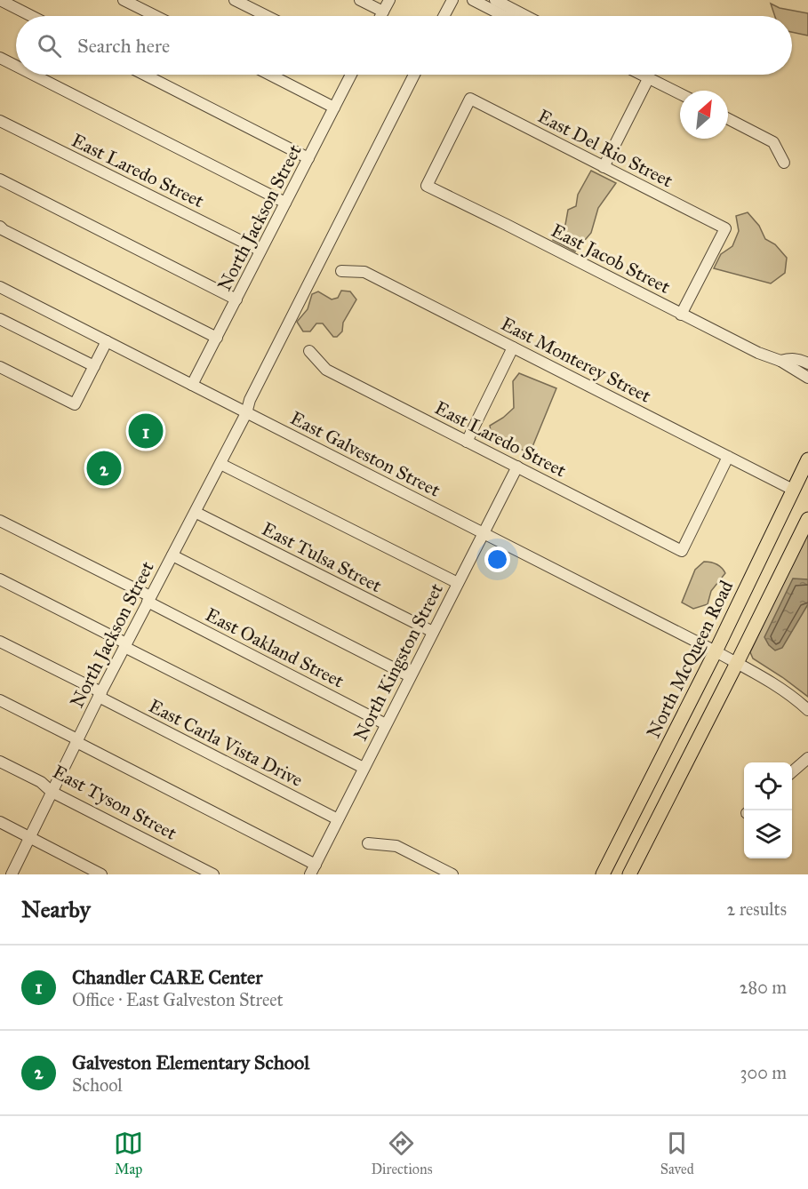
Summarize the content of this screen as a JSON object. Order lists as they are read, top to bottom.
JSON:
{
  "streets": {
    "main road": ["North McQueen Road"],
    "street": [
      "East Del Rio Street",
      "East Laredo Street",
      "North Jackson Street",
      "East Jacob Street",
      "East Monterey Street",
      "East Galveston Street",
      "East Tulsa Street",
      "East Oakland Street",
      "North Kingston Street",
      "East Carla Vista Drive",
      "East Tyson Street"
    ]
  },
  "crossings": [
    ["East Del Rio Street", "East Jacob Street"],
    ["East Laredo Street", "North Jackson Street"],
    ["East Laredo Street", "East Monterey Street"],
    ["East Laredo Street", "North Kingston Street"],
    ["North Jackson Street", "East Galveston Street"],
    ["North Jackson Street", "East Tulsa Street"],
    ["North Jackson Street", "East Oakland Street"],
    ["North Jackson Street", "East Carla Vista Drive"],
    ["North Jackson Street", "East Tyson Street"],
    ["East Monterey Street", "North McQueen Road"],
    ["East Galveston Street", "North McQueen Road"],
    ["East Galveston Street", "North Kingston Street"],
    ["East Tulsa Street", "North Kingston Street"],
    ["East Oakland Street", "North Kingston Street"],
    ["North Kingston Street", "East Carla Vista Drive"]
  ],
  "north": "top right",
  "page": {
    "search": "Search here",
    "pins": ["1", "2"],
    "heading": ["Nearby", "2 results"],
    "list": [
      {
        "mark": "1",
        "name": "Chandler CARE Center",
        "note": "Office · East Galveston Street",
        "value": "280 m"
      },
      {
        "mark": "2",
        "name": "Galveston Elementary School",
        "note": "School",
        "value": "300 m"
      }
    ],
    "nav": ["Map", "Directions", "Saved"]
  }
}
